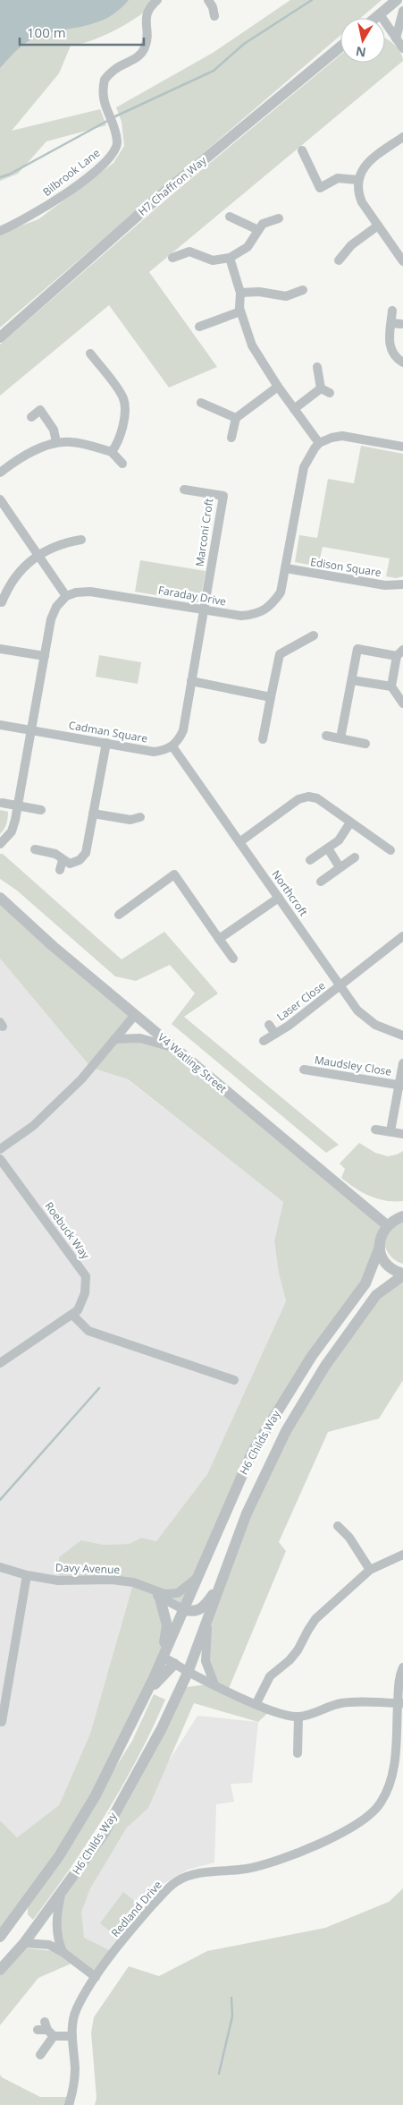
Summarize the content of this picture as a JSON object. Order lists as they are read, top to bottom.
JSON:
{
  "streets": {
    "street": [
      "Bilbrook Lane",
      "H7 Chaffron Way",
      "Marconi Croft",
      "Edison Square",
      "Faraday Drive",
      "Cadman Square",
      "Northcroft",
      "Laser Close",
      "V4 Watling Street",
      "Maudsley Close",
      "Roebuck Way",
      "H6 Childs Way",
      "Davy Avenue",
      "Redland Drive"
    ]
  },
  "crossings": [
    ["Marconi Croft", "Faraday Drive"],
    ["Edison Square", "Faraday Drive"],
    ["Cadman Square", "Northcroft"],
    ["Northcroft", "Laser Close"],
    ["V4 Watling Street", "H6 Childs Way"],
    ["H6 Childs Way", "Davy Avenue"]
  ],
  "scale_bar": "100 m",
  "north": "bottom"
}
